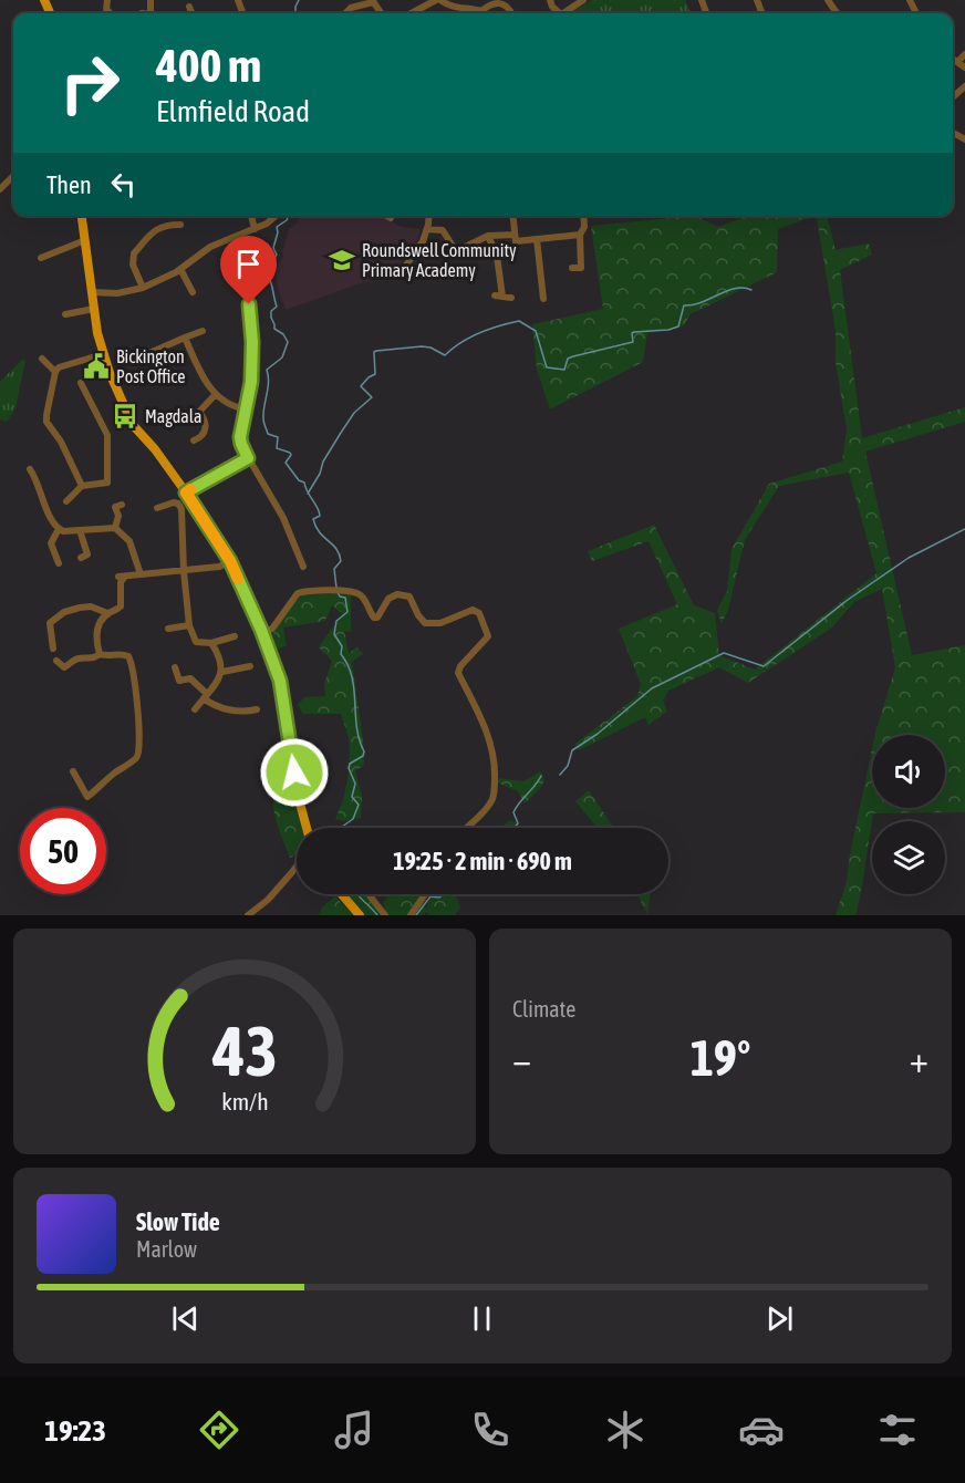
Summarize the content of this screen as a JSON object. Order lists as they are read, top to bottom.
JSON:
{
  "places": {
    "school or university": ["Roundswell Community Primary Academy"],
    "public building": ["Bickington Post Office"],
    "bus stop": ["Magdala"]
  },
  "page": {
    "turn": ["400 m", "Elmfield Road"],
    "then": "Then",
    "limit": "50",
    "trip": "19:25 · 2 min · 690 m",
    "tile": "Climate",
    "heat": ["−", "19°", "+"],
    "song": ["Slow Tide", "Marlow"],
    "tabs": "19:23",
    "gauge": ["43", "km/h"]
  }
}
